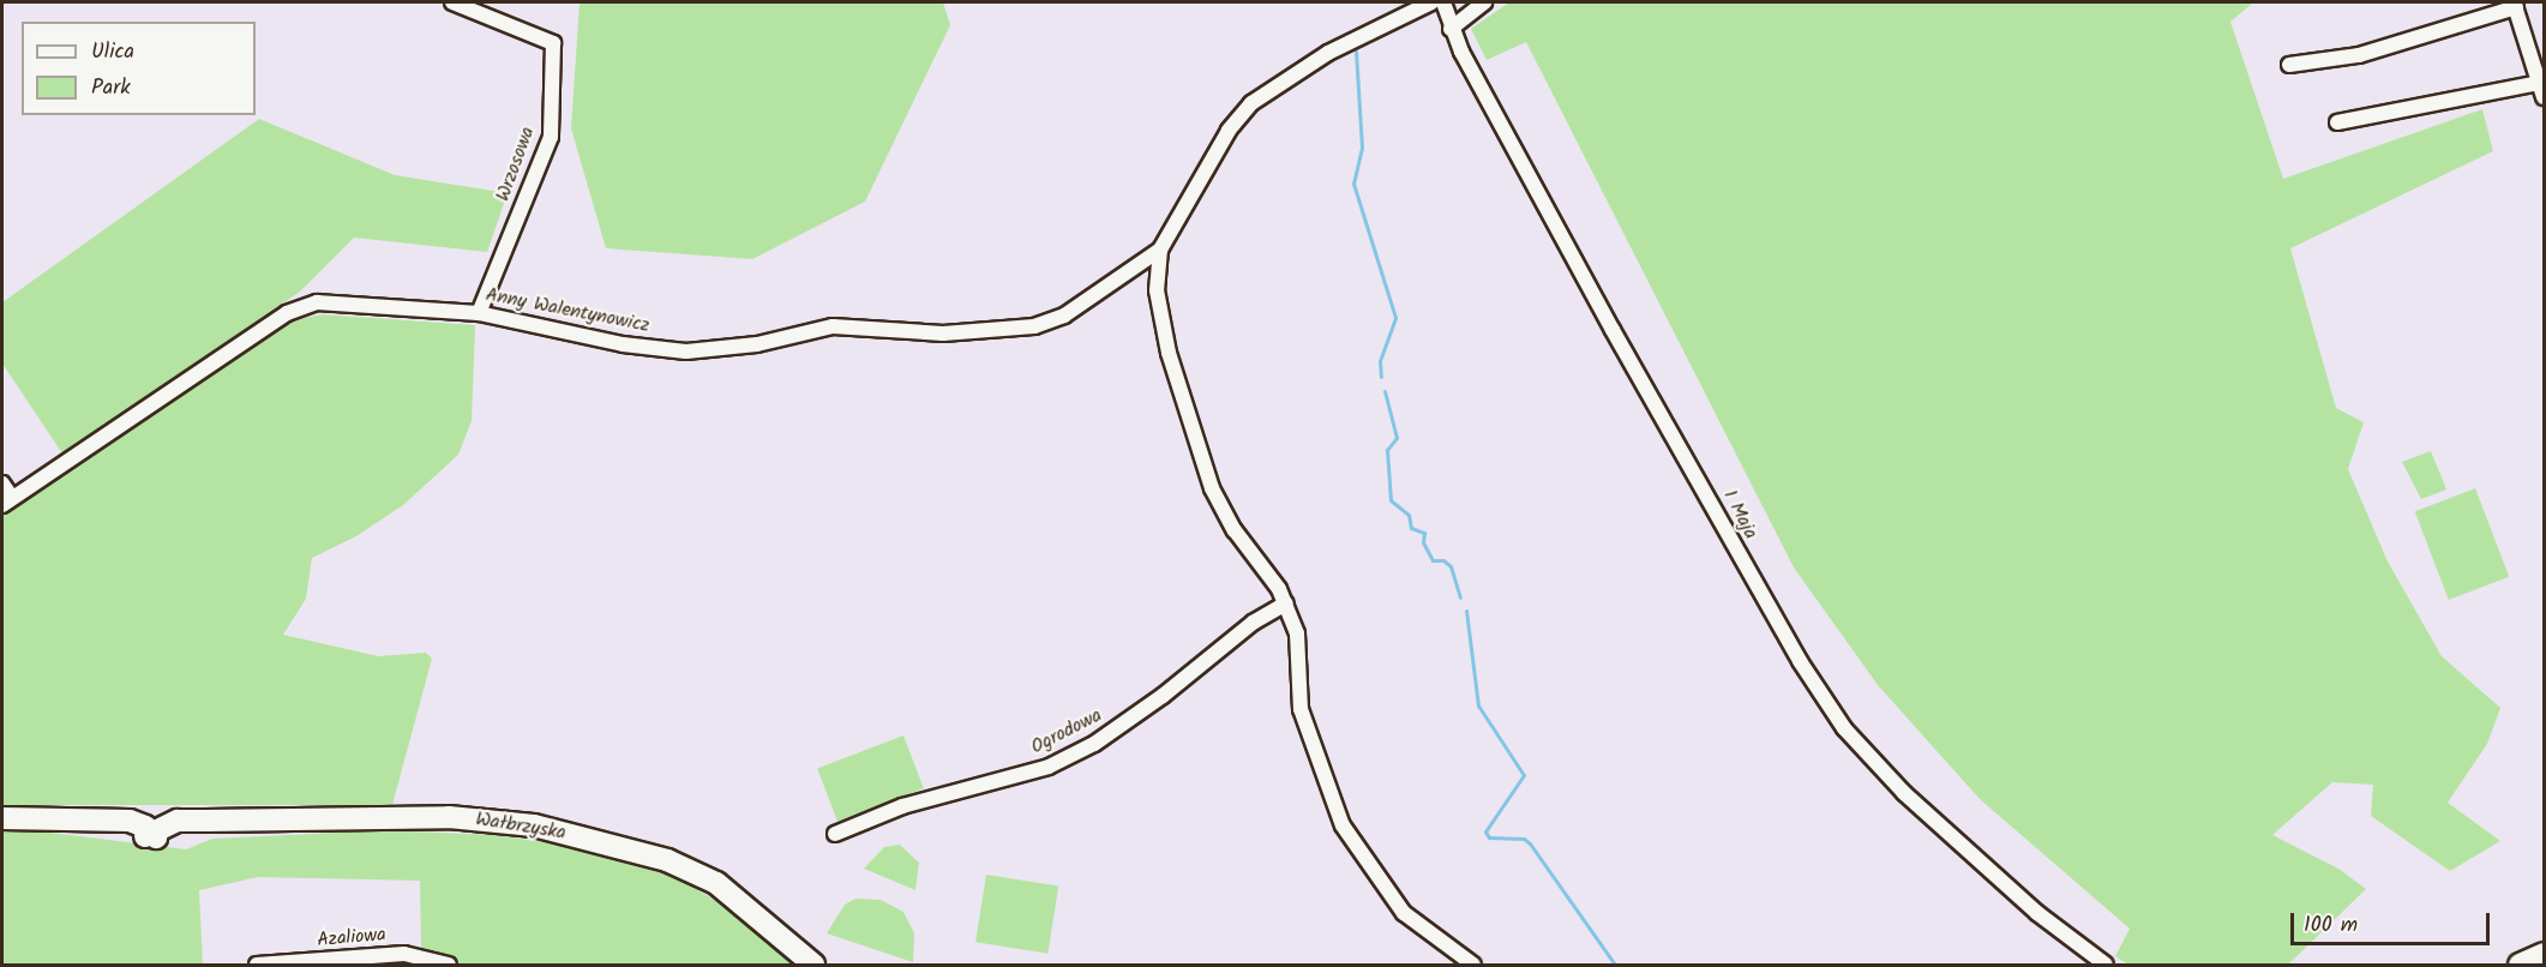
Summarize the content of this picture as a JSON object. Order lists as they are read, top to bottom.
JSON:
{
  "streets": {
    "main road": ["Wałbrzyska"],
    "street": [
      "Wrzosowa",
      "Anny Walentynowicz",
      "1 Maja",
      "Ogrodowa",
      "Azaliowa"
    ]
  },
  "crossings": [
    ["Wrzosowa", "Anny Walentynowicz"]
  ],
  "legend": ["Ulica", "Park"],
  "scale_bar": "100 m"
}
